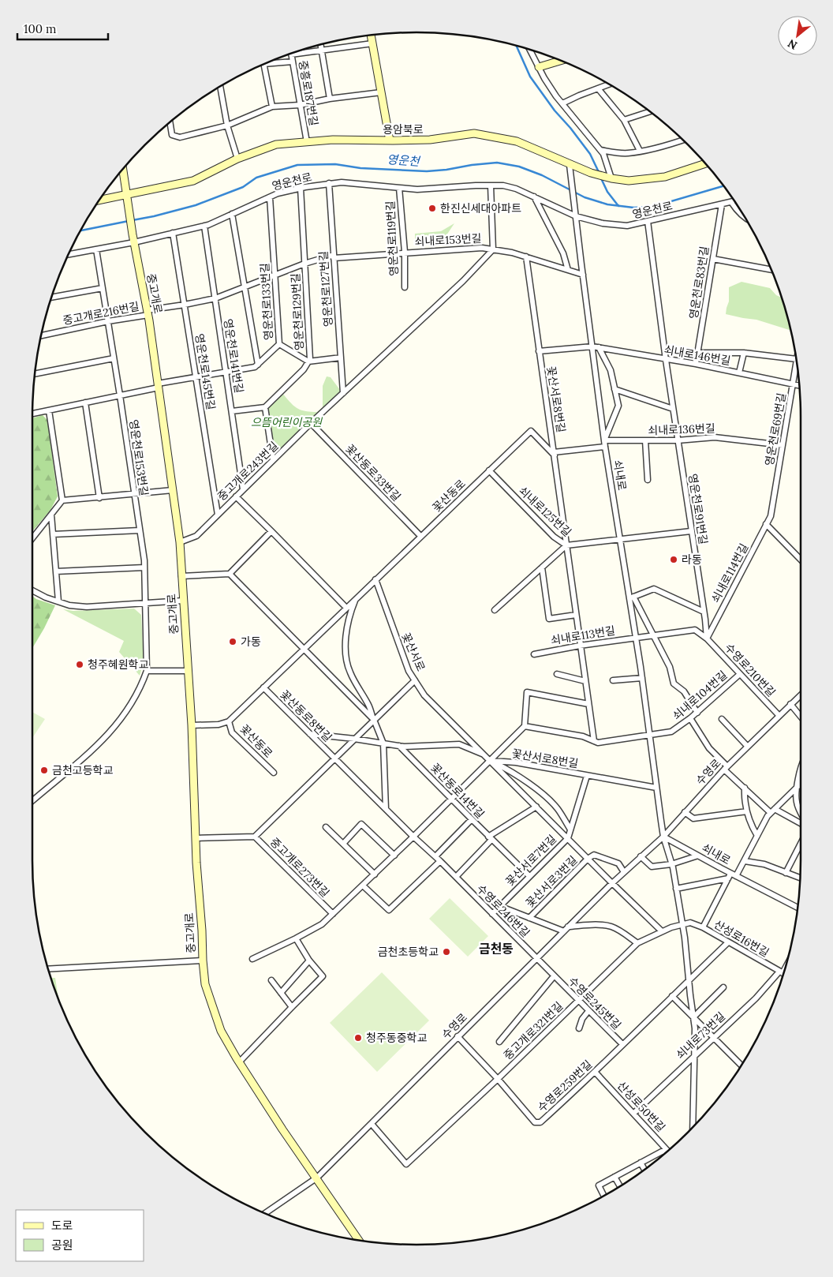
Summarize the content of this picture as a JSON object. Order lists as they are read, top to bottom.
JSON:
{
  "streets": {
    "street": [
      "중흥로187번길",
      "용암북로",
      "영운천로",
      "영운천로119번길",
      "쇠내로153번길",
      "영운천로83번길",
      "영운천로127번길",
      "중고개로",
      "영운천로133번길",
      "영운천로129번길",
      "중고개로216번길",
      "쇠내로146번길",
      "영운천로141번길",
      "영운천로145번길",
      "꽃산서로8번길",
      "쇠내로136번길",
      "영운천로69번길",
      "영운천로153번길",
      "중고개로243번길",
      "꽃산동로33번길",
      "쇠내로",
      "꽃산동로",
      "영운천로91번길",
      "쇠내로125번길",
      "쇠내로114번길",
      "쇠내로113번길",
      "꽃산서로",
      "수영로210번길",
      "쇠내로104번길",
      "꽃산동로8번길",
      "수영로",
      "꽃산동로14번길",
      "꽃산서로7번길",
      "중고개로273번길",
      "꽃산서로3번길",
      "수영로246번길",
      "산성로16번길",
      "수영로245번길",
      "중고개로321번길",
      "쇠내로73번길",
      "수영로259번길",
      "산성로50번길"
    ]
  },
  "crossings": [
    ["중흥로187번길", "용암북로"],
    ["용암북로", "중고개로"],
    ["용암북로", "쇠내로"],
    ["영운천로", "영운천로119번길"],
    ["영운천로", "영운천로83번길"],
    ["영운천로", "영운천로127번길"],
    ["영운천로", "중고개로"],
    ["영운천로", "영운천로133번길"],
    ["영운천로", "영운천로129번길"],
    ["영운천로", "영운천로141번길"],
    ["영운천로", "영운천로145번길"],
    ["영운천로", "영운천로153번길"],
    ["영운천로", "쇠내로"],
    ["영운천로", "영운천로91번길"],
    ["영운천로119번길", "쇠내로153번길"],
    ["쇠내로153번길", "영운천로127번길"],
    ["쇠내로153번길", "영운천로133번길"],
    ["쇠내로153번길", "영운천로129번길"],
    ["쇠내로153번길", "중고개로216번길"],
    ["쇠내로153번길", "꽃산서로8번길"],
    ["쇠내로153번길", "중고개로243번길"],
    ["쇠내로153번길", "쇠내로"],
    ["영운천로83번길", "쇠내로146번길"],
    ["영운천로127번길", "중고개로243번길"],
    ["중고개로", "영운천로133번길"],
    ["중고개로", "중고개로216번길"],
    ["중고개로", "중고개로243번길"],
    ["중고개로", "꽃산동로"],
    ["중고개로", "수영로"],
    ["중고개로", "중고개로273번길"],
    ["영운천로133번길", "영운천로141번길"],
    ["영운천로133번길", "영운천로145번길"],
    ["영운천로133번길", "영운천로153번길"],
    ["중고개로216번길", "영운천로141번길"],
    ["중고개로216번길", "영운천로145번길"],
    ["중고개로216번길", "영운천로153번길"],
    ["쇠내로146번길", "꽃산서로8번길"],
    ["쇠내로146번길", "영운천로69번길"],
    ["쇠내로146번길", "쇠내로"],
    ["쇠내로146번길", "영운천로91번길"],
    ["영운천로141번길", "중고개로243번길"],
    ["영운천로145번길", "중고개로243번길"],
    ["꽃산서로8번길", "꽃산동로"],
    ["꽃산서로8번길", "쇠내로125번길"],
    ["꽃산서로8번길", "쇠내로113번길"],
    ["꽃산서로8번길", "꽃산서로"],
    ["꽃산서로8번길", "쇠내로104번길"],
    ["꽃산서로8번길", "꽃산서로7번길"],
    ["쇠내로136번길", "영운천로69번길"],
    ["쇠내로136번길", "쇠내로"],
    ["쇠내로136번길", "영운천로91번길"],
    ["영운천로69번길", "쇠내로114번길"],
    ["중고개로243번길", "꽃산동로33번길"],
    ["꽃산동로33번길", "꽃산동로"],
    ["쇠내로", "쇠내로125번길"],
    ["쇠내로", "쇠내로113번길"],
    ["쇠내로", "쇠내로104번길"],
    ["쇠내로", "수영로"],
    ["꽃산동로", "쇠내로125번길"],
    ["꽃산동로", "꽃산서로"],
    ["꽃산동로", "꽃산동로8번길"],
    ["영운천로91번길", "쇠내로125번길"],
    ["영운천로91번길", "쇠내로114번길"],
    ["영운천로91번길", "쇠내로113번길"],
    ["영운천로91번길", "수영로210번길"],
    ["쇠내로114번길", "쇠내로113번길"],
    ["쇠내로114번길", "수영로210번길"],
    ["쇠내로113번길", "수영로210번길"],
    ["꽃산서로", "수영로"],
    ["꽃산서로", "꽃산동로14번길"],
    ["꽃산서로", "꽃산서로7번길"],
    ["꽃산서로", "꽃산서로3번길"],
    ["꽃산서로", "중고개로321번길"],
    ["수영로210번길", "쇠내로104번길"],
    ["수영로210번길", "수영로"],
    ["꽃산동로8번길", "수영로246번길"],
    ["수영로", "수영로246번길"],
    ["수영로", "수영로245번길"],
    ["수영로", "중고개로321번길"],
    ["수영로", "수영로259번길"],
    ["꽃산동로14번길", "꽃산서로7번길"],
    ["꽃산서로7번길", "수영로246번길"],
    ["수영로246번길", "수영로245번길"],
    ["산성로16번길", "중고개로321번길"],
    ["산성로16번길", "쇠내로73번길"],
    ["산성로16번길", "수영로259번길"],
    ["수영로245번길", "중고개로321번길"],
    ["수영로245번길", "수영로259번길"],
    ["중고개로321번길", "수영로259번길"],
    ["쇠내로73번길", "산성로50번길"],
    ["수영로259번길", "산성로50번길"]
  ],
  "districts": ["금천동"],
  "water": ["영운천"],
  "parks": ["으뜸어린이공원"],
  "places": [
    "한진신세대아파트",
    "라동",
    "가동",
    "청주혜원학교",
    "금천고등학교",
    "금천초등학교",
    "청주동중학교"
  ],
  "legend": ["도로", "공원"],
  "scale_bar": "100 m",
  "north": "bottom left"
}
